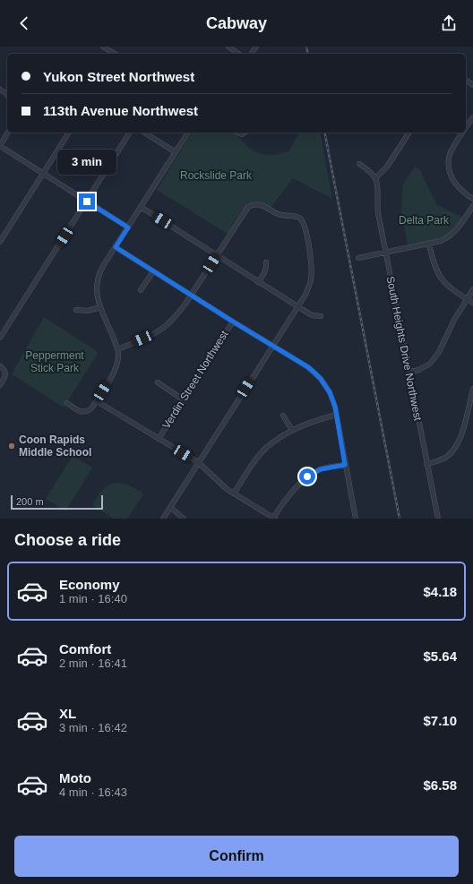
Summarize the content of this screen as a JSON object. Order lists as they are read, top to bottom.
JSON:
{
  "streets": {
    "street": ["South Heights Drive Northwest", "Verdin Street Northwest"]
  },
  "parks": ["Rockslide Park", "Delta Park", "Pepperment Stick Park"],
  "places": ["Coon Rapids Middle School"],
  "scale_bar": "200 m",
  "page": {
    "header": "Cabway",
    "banner": ["Yukon Street Northwest", "113th Avenue Northwest"],
    "bubble": "3 min",
    "scale": "200 m",
    "heading": "Choose a ride",
    "list": [
      {
        "name": "Economy",
        "note": "1 min · 16:40",
        "value": "$4.18"
      },
      {
        "name": "Comfort",
        "note": "2 min · 16:41",
        "value": "$5.64"
      },
      {
        "name": "XL",
        "note": "3 min · 16:42",
        "value": "$7.10"
      },
      {
        "name": "Moto",
        "note": "4 min · 16:43",
        "value": "$6.58"
      }
    ],
    "buttons": "Confirm"
  }
}
